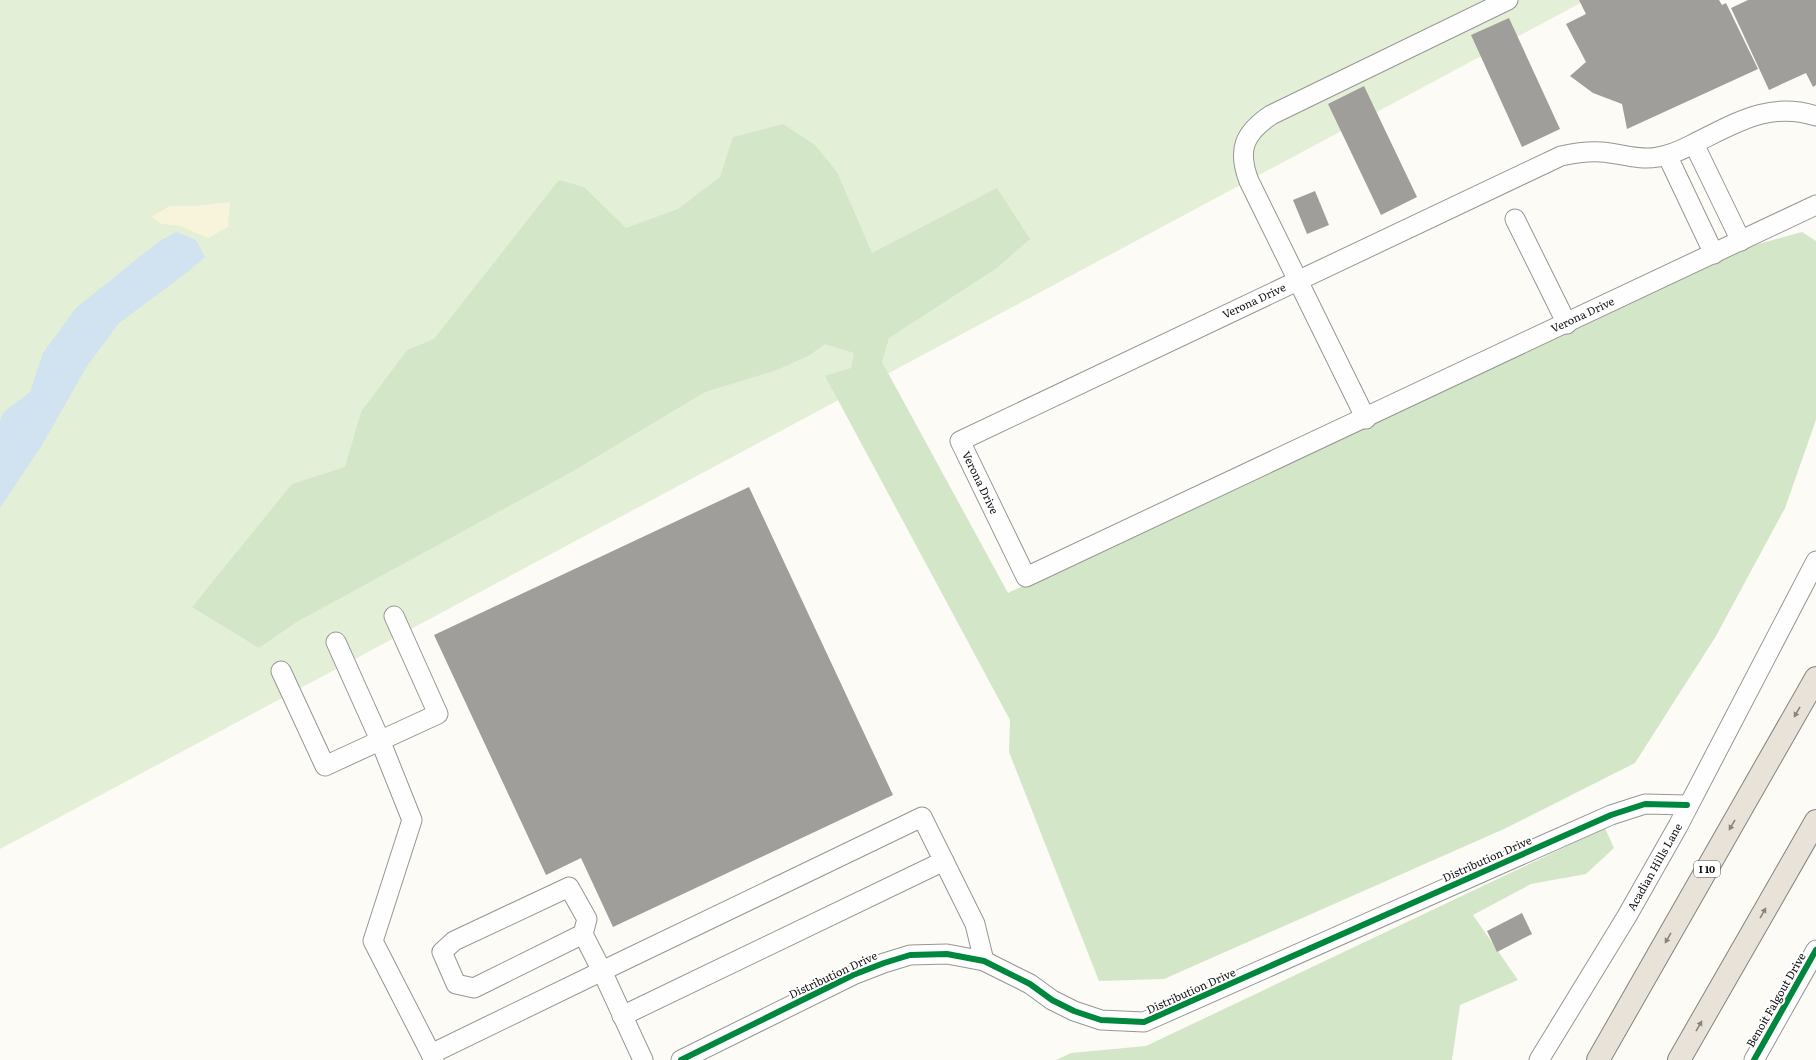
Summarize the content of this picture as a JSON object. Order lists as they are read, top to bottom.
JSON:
{
  "streets": {
    "highway": ["I 10"],
    "street": [
      "Verona Drive",
      "Distribution Drive",
      "Acadian Hills Lane",
      "Benoit Falgout Drive"
    ]
  },
  "crossings": [
    ["Distribution Drive", "Acadian Hills Lane"]
  ]
}
